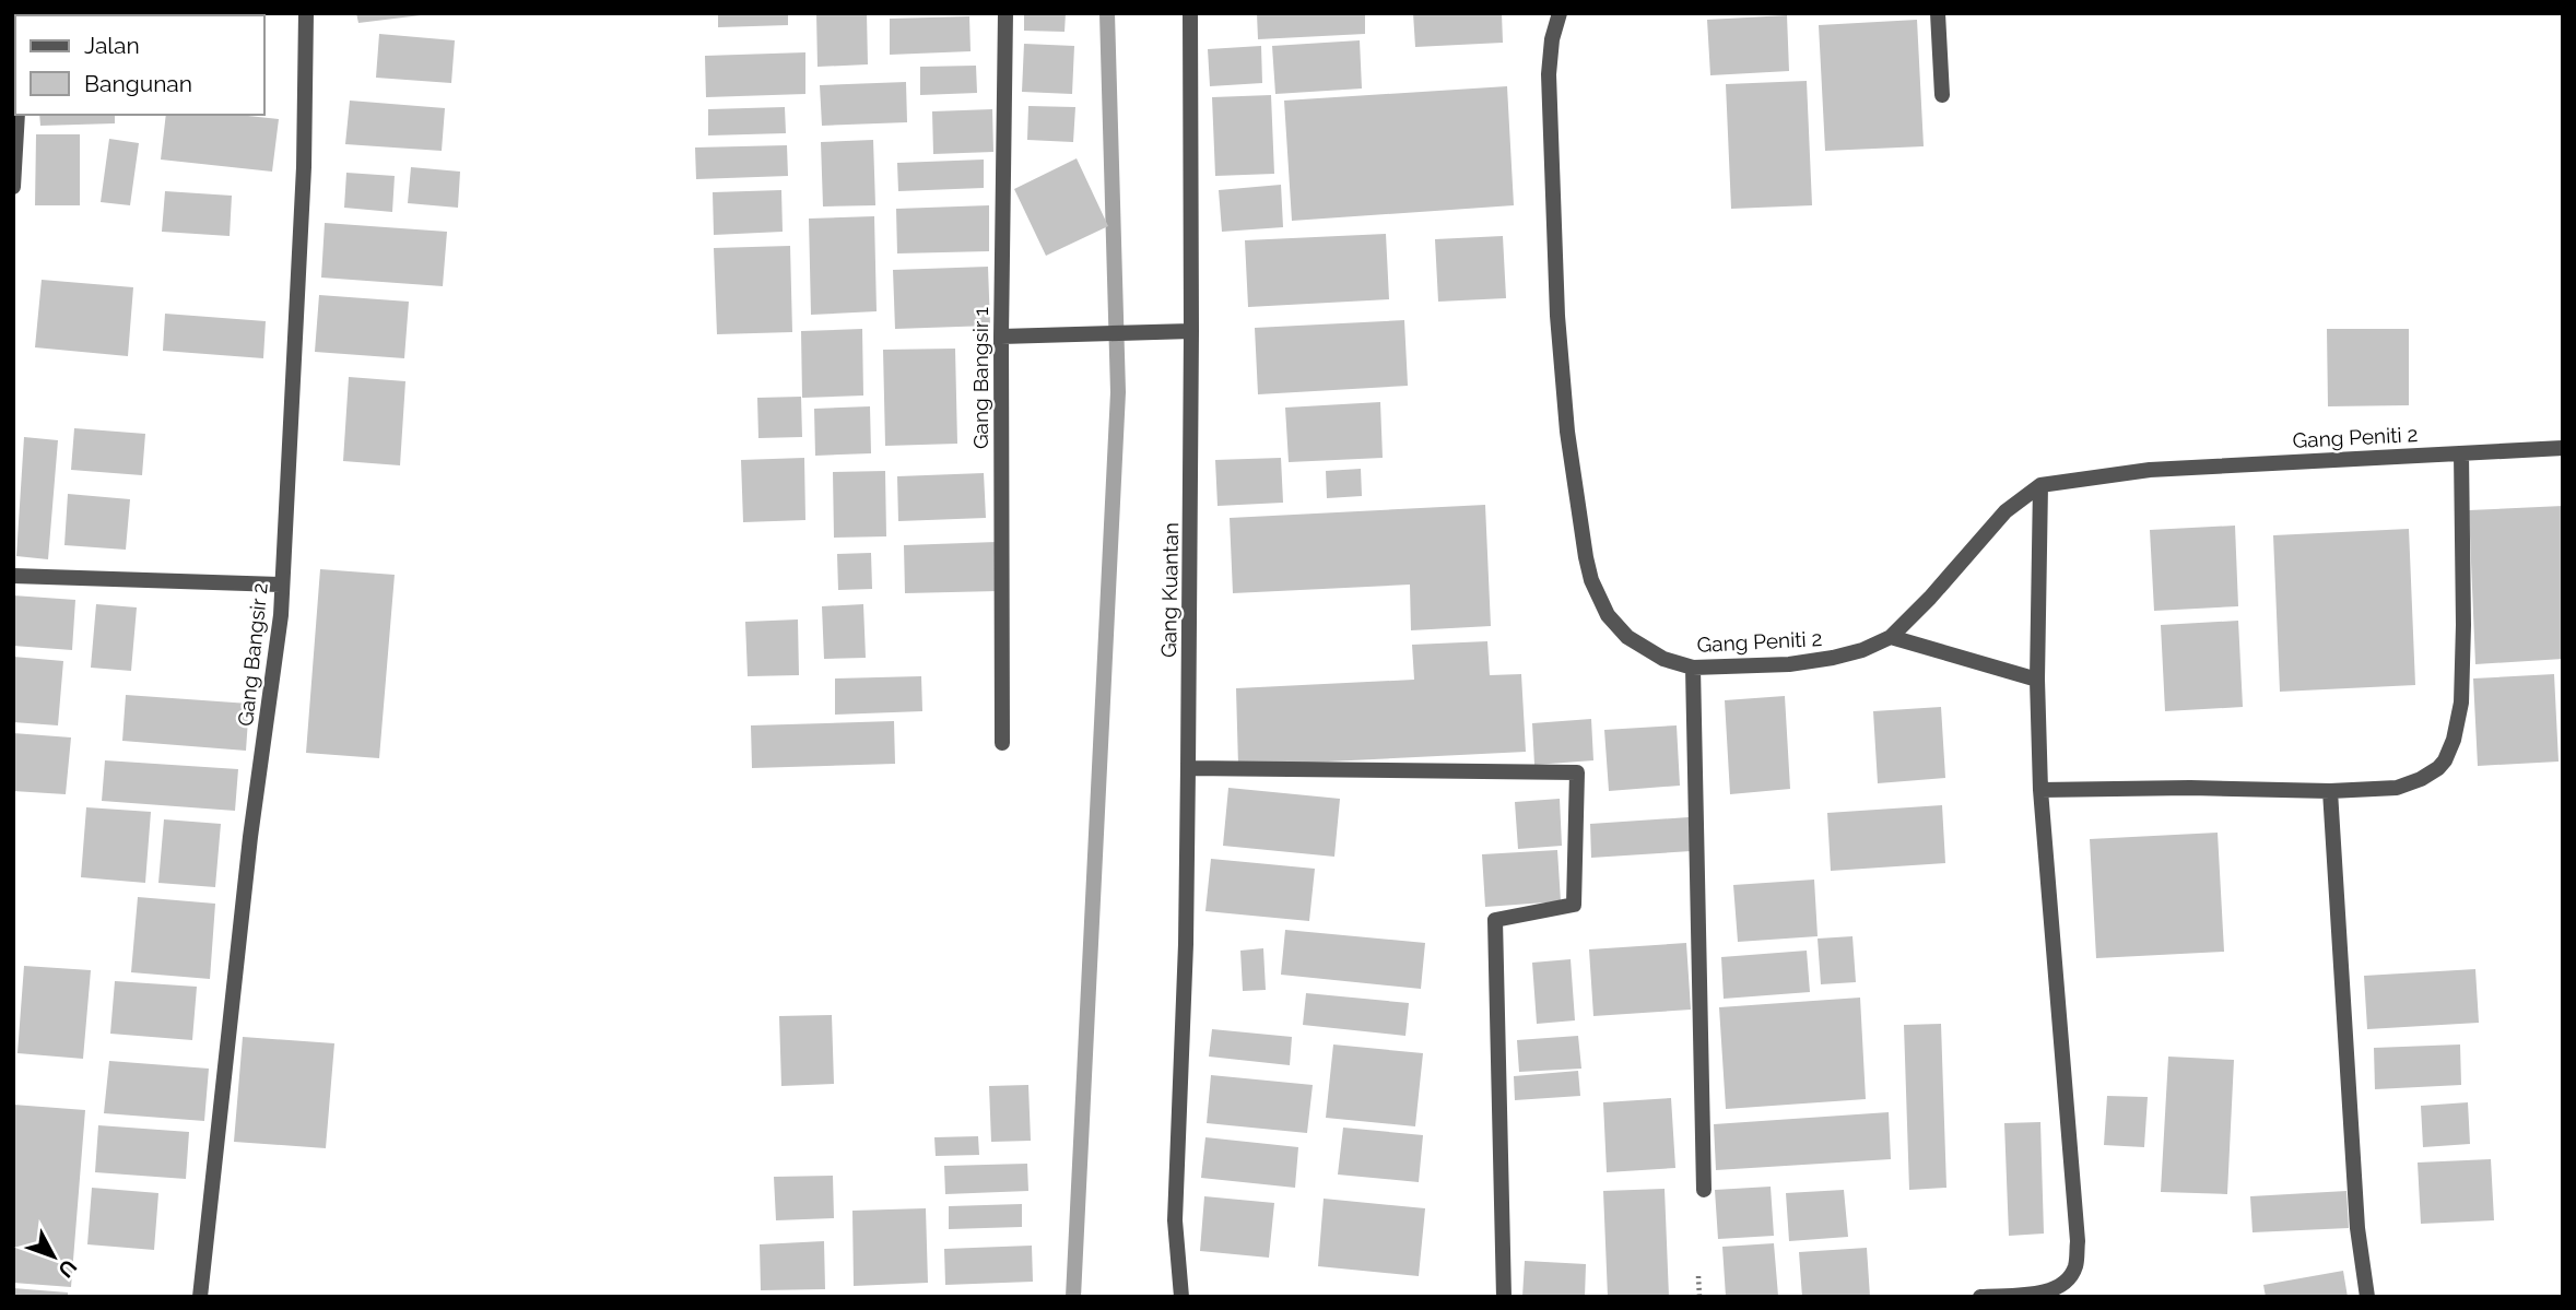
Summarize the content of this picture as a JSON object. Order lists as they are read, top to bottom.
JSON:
{
  "streets": {
    "street": [
      "Gang Bangsir 1",
      "Gang Peniti 2",
      "Gang Kuantan",
      "Gang Bangsir 2"
    ]
  },
  "legend": ["Jalan", "Bangunan"],
  "north": "bottom right"
}
